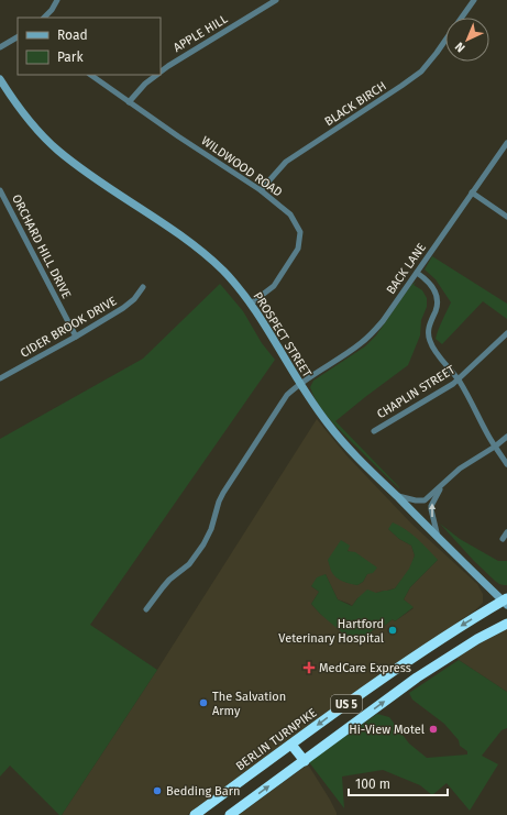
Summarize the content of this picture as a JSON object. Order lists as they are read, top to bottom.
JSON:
{
  "streets": {
    "highway": ["US 5", "BERLIN TURNPIKE"],
    "main road": ["PROSPECT STREET"],
    "street": [
      "APPLE HILL",
      "BLACK BIRCH",
      "WILDWOOD ROAD",
      "ORCHARD HILL DRIVE",
      "BACK LANE",
      "CIDER BROOK DRIVE",
      "CHAPLIN STREET"
    ]
  },
  "crossings": [
    ["APPLE HILL", "WILDWOOD ROAD"],
    ["BLACK BIRCH", "WILDWOOD ROAD"],
    ["WILDWOOD ROAD", "PROSPECT STREET"],
    ["ORCHARD HILL DRIVE", "CIDER BROOK DRIVE"],
    ["BACK LANE", "PROSPECT STREET"],
    ["PROSPECT STREET", "BERLIN TURNPIKE"]
  ],
  "places": {
    "other": [
      "Hartford Veterinary Hospital",
      "The Salvation Army",
      "Hi-View Motel",
      "Bedding Barn"
    ],
    "health": ["MedCare Express"]
  },
  "legend": ["Road", "Park"],
  "scale_bar": "100 m",
  "north": "bottom left"
}
